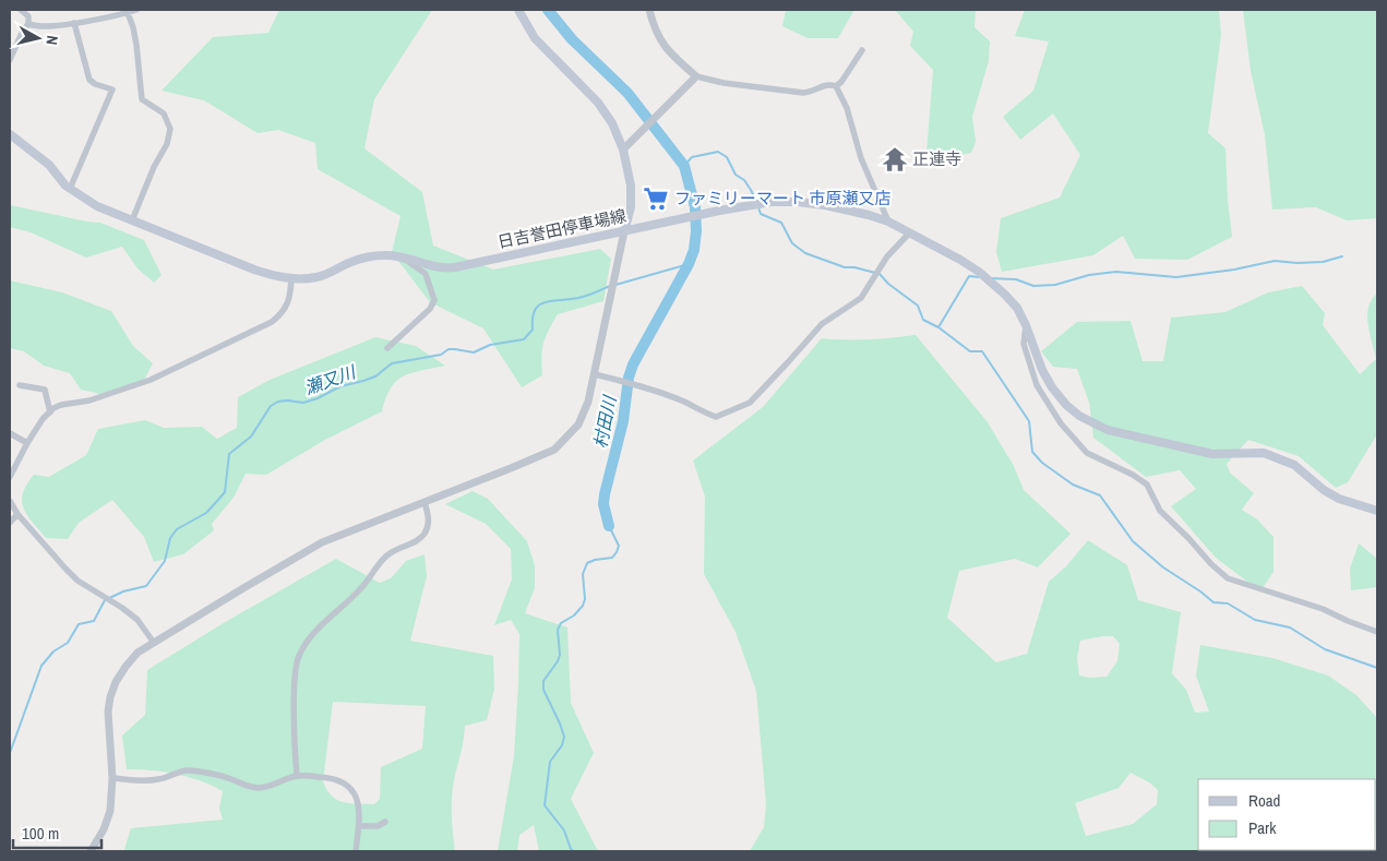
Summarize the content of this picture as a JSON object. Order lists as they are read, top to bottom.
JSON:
{
  "streets": {
    "main road": ["日吉誉田停車場線"]
  },
  "water": ["瀬又川", "村田川"],
  "places": {
    "temple": ["正連寺"],
    "supermarket": ["ファミリーマート 市原瀬又店"]
  },
  "legend": ["Road", "Park"],
  "scale_bar": "100 m",
  "north": "right"
}
